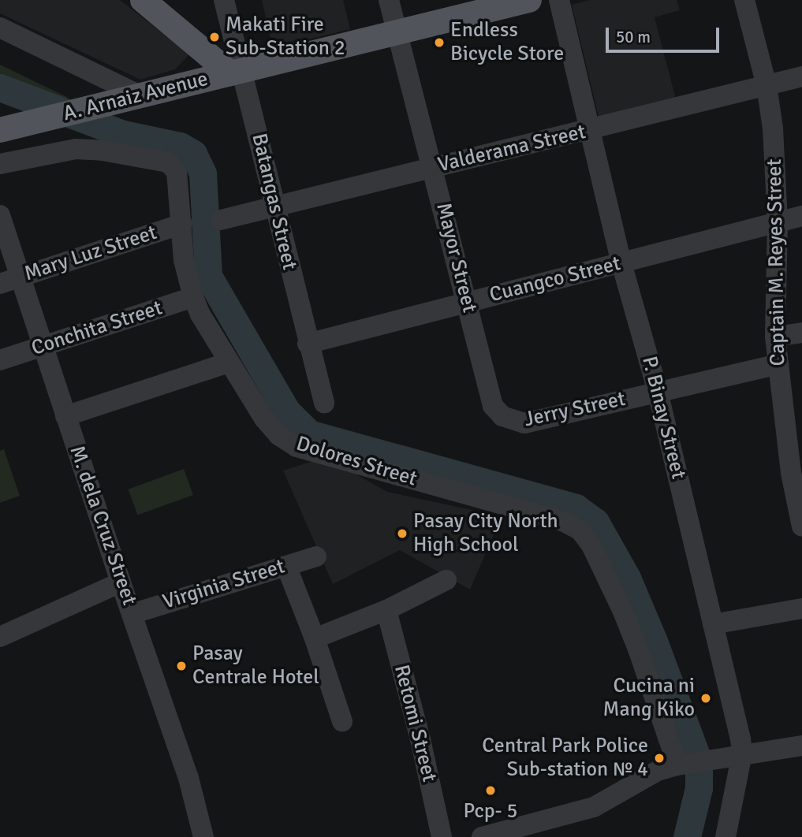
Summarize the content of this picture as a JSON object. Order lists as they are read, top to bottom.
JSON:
{
  "streets": {
    "main road": ["A. Arnaiz Avenue"],
    "street": [
      "Valderama Street",
      "Batangas Street",
      "Mary Luz Street",
      "Mayor Street",
      "Captain M. Reyes Street",
      "Cuangco Street",
      "Conchita Street",
      "Jerry Street",
      "P. Binay Street",
      "Dolores Street",
      "M. dela Cruz Street",
      "Virginia Street",
      "Retomi Street"
    ]
  },
  "crossings": [
    ["A. Arnaiz Avenue", "Batangas Street"],
    ["A. Arnaiz Avenue", "Mayor Street"],
    ["Valderama Street", "Batangas Street"],
    ["Valderama Street", "Mayor Street"],
    ["Valderama Street", "Captain M. Reyes Street"],
    ["Valderama Street", "P. Binay Street"],
    ["Batangas Street", "Cuangco Street"],
    ["Mary Luz Street", "Dolores Street"],
    ["Mary Luz Street", "M. dela Cruz Street"],
    ["Mayor Street", "Cuangco Street"],
    ["Mayor Street", "Jerry Street"],
    ["Captain M. Reyes Street", "Cuangco Street"],
    ["Captain M. Reyes Street", "Jerry Street"],
    ["Cuangco Street", "P. Binay Street"],
    ["Conchita Street", "Dolores Street"],
    ["Conchita Street", "M. dela Cruz Street"],
    ["Jerry Street", "P. Binay Street"],
    ["M. dela Cruz Street", "Virginia Street"]
  ],
  "places": [
    "Makati Fire Sub-Station 2",
    "Endless Bicycle Store",
    "Pasay City North High School",
    "Pasay Centrale Hotel",
    "Cucina ni Mang Kiko",
    "Central Park Police Sub-station № 4",
    "Pcp- 5"
  ],
  "scale_bar": "50 m"
}
